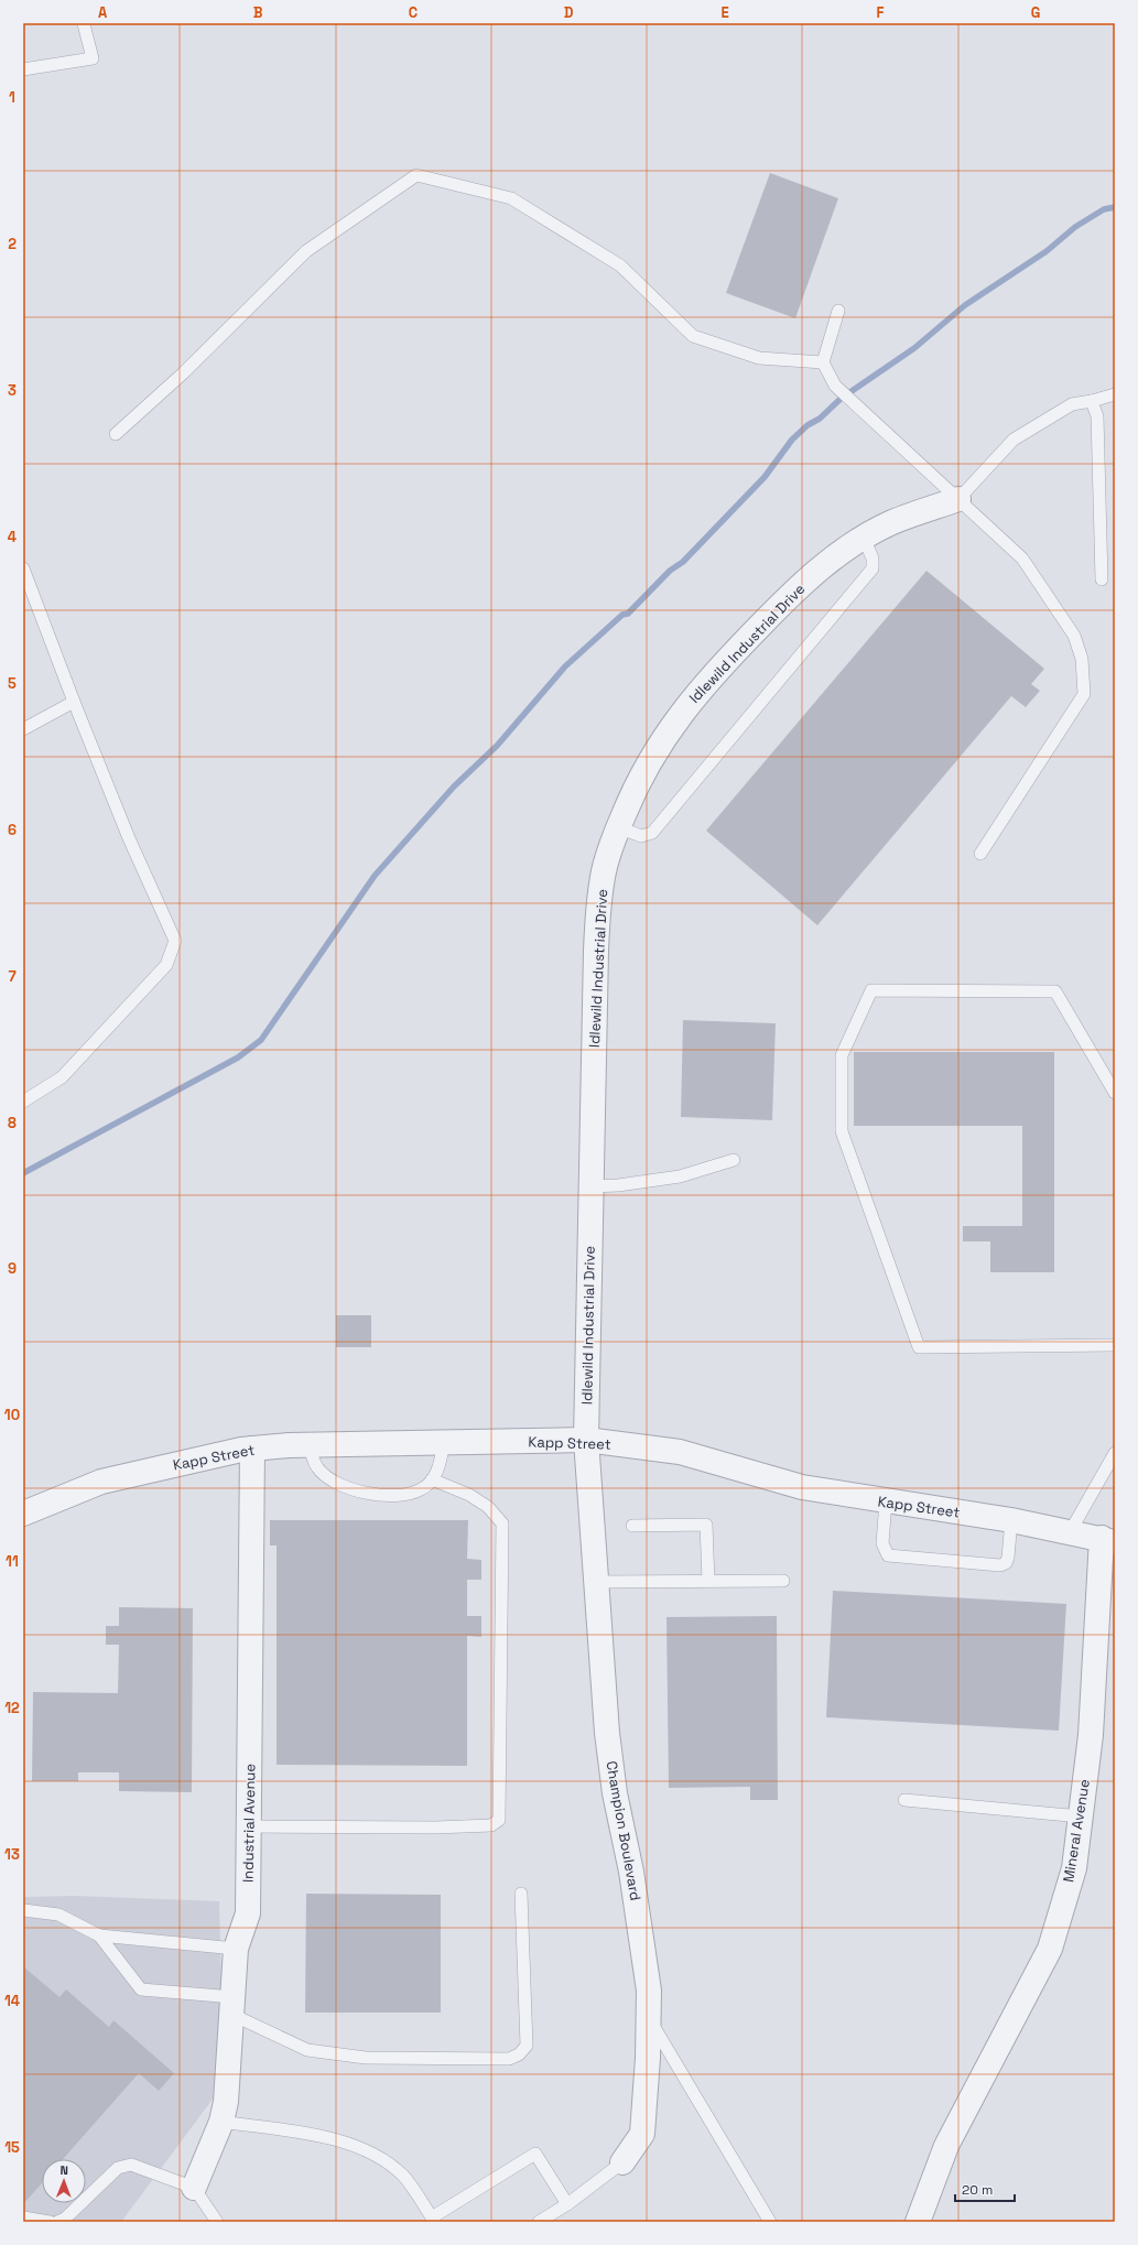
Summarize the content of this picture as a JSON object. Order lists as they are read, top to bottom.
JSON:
{
  "streets": {
    "street": [
      "Idlewild Industrial Drive",
      "Kapp Street",
      "Industrial Avenue",
      "Champion Boulevard",
      "Mineral Avenue"
    ]
  },
  "crossings": [
    ["Idlewild Industrial Drive", "Kapp Street"],
    ["Idlewild Industrial Drive", "Champion Boulevard"],
    ["Kapp Street", "Industrial Avenue"],
    ["Kapp Street", "Champion Boulevard"],
    ["Kapp Street", "Mineral Avenue"]
  ],
  "scale_bar": "20 m",
  "north": "top",
  "grid": {
    "columns": [
      "A",
      "B",
      "C",
      "D",
      "E",
      "F",
      "G"
    ],
    "rows": [
      "1",
      "2",
      "3",
      "4",
      "5",
      "6",
      "7",
      "8",
      "9",
      "10",
      "11",
      "12",
      "13",
      "14",
      "15"
    ]
  }
}
